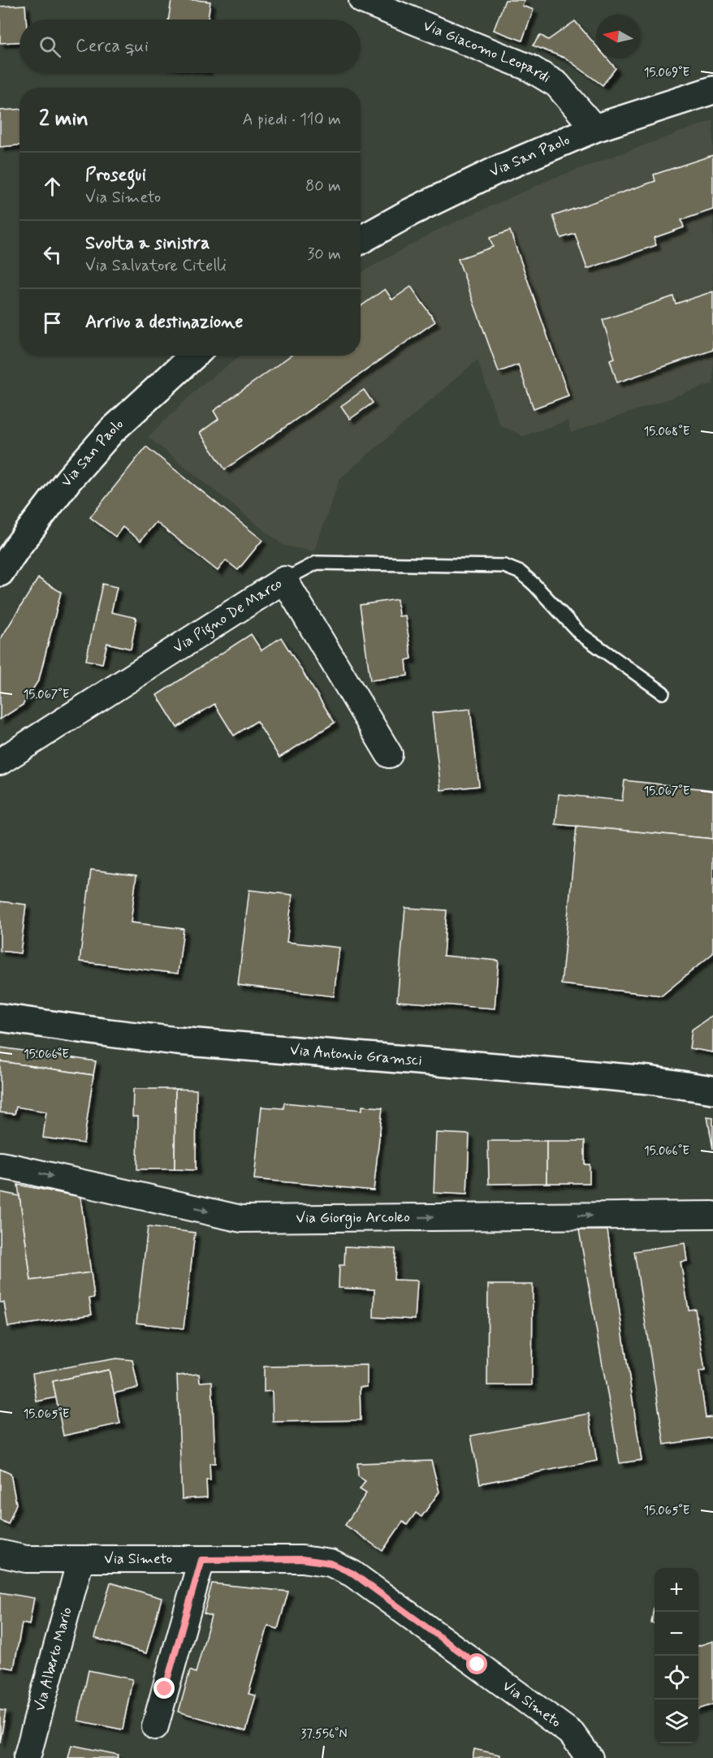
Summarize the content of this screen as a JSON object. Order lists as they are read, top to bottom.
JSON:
{
  "streets": {
    "main road": ["Via San Paolo", "Via Antonio Gramsci"],
    "street": [
      "Via Giacomo Leopardi",
      "Via Pigno De Marco",
      "Via Giorgio Arcoleo",
      "Via Simeto",
      "Via Alberto Mario"
    ]
  },
  "crossings": [
    ["Via Giacomo Leopardi", "Via San Paolo"],
    ["Via Simeto", "Via Alberto Mario"]
  ],
  "one_way": ["Via Giorgio Arcoleo"],
  "north": "left",
  "page": {
    "search": "Cerca qui",
    "heading": ["2 min", "A piedi · 110 m"],
    "list": [
      ["Prosegui", "Via Simeto", "80 m"],
      ["Svolta a sinistra", "Via Salvatore Citelli", "30 m"],
      "Arrivo a destinazione"
    ],
    "map_buttons": ["+", "−"]
  },
  "coordinates": [
    "15.069°E",
    "15.068°E",
    "15.067°E",
    "15.066°E",
    "15.065°E",
    "37.556°N"
  ]
}
